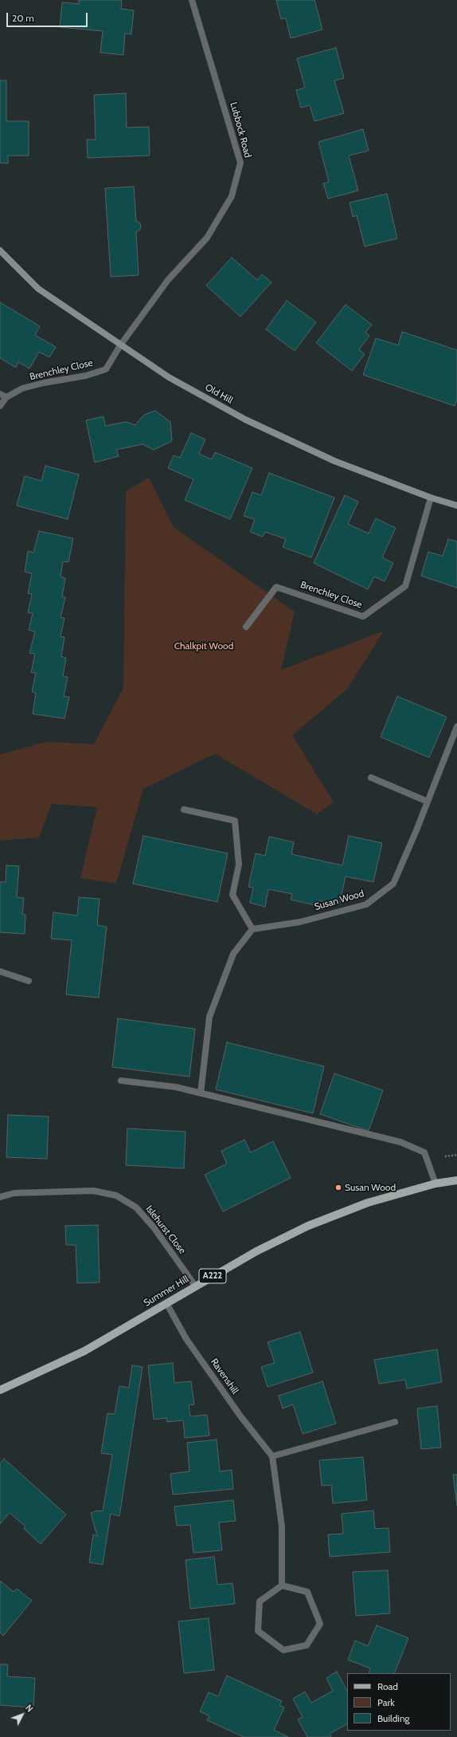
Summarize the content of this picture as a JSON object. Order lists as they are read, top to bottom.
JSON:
{
  "streets": {
    "main road": ["Old Hill", "A222", "Summer Hill"],
    "street": [
      "Lubbock Road",
      "Brenchley Close",
      "Susan Wood",
      "Islehurst Close",
      "Ravenshill"
    ]
  },
  "crossings": [
    ["Lubbock Road", "Brenchley Close"],
    ["Lubbock Road", "Old Hill"],
    ["Brenchley Close", "Old Hill"],
    ["Islehurst Close", "Summer Hill"],
    ["A222", "Summer Hill"],
    ["Summer Hill", "Ravenshill"]
  ],
  "parks": ["Chalkpit Wood"],
  "places": ["Susan Wood"],
  "legend": ["Road", "Park", "Building"],
  "scale_bar": "20 m",
  "north": "top right"
}
